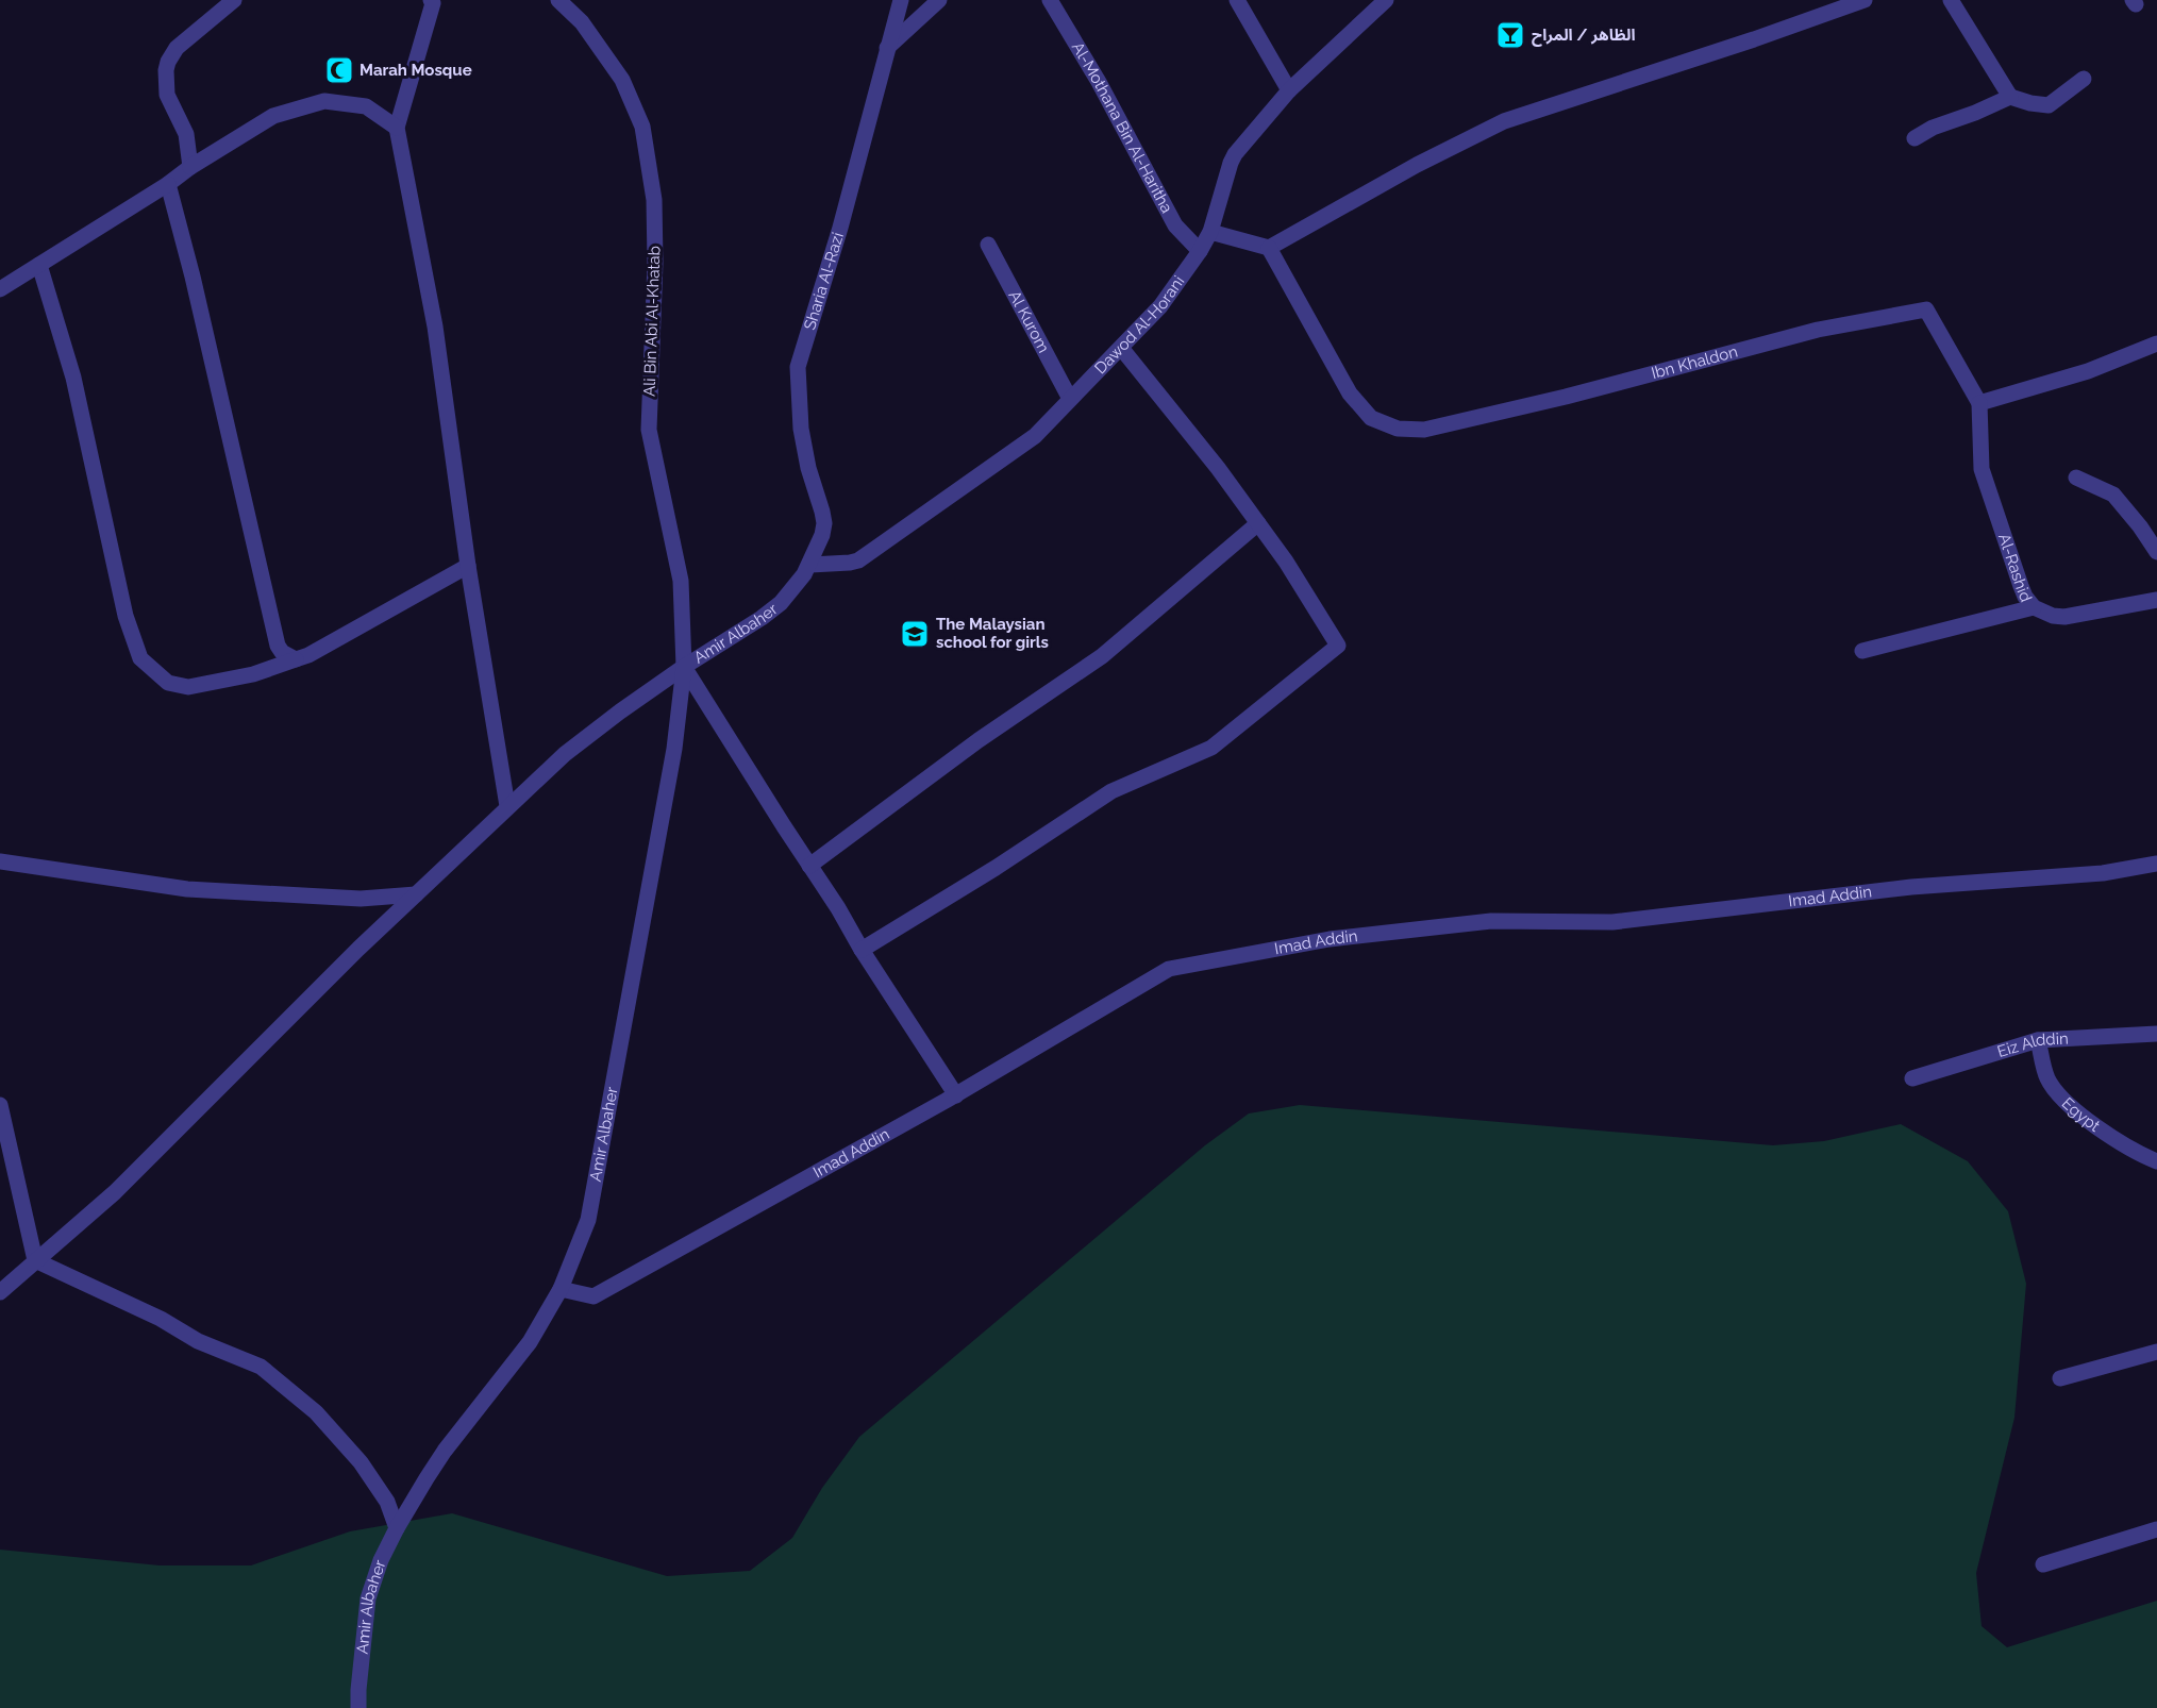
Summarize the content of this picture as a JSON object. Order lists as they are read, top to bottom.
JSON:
{
  "streets": {
    "street": [
      "Al-Mothana Bin Al-Haritha",
      "Sharia Al-Razi",
      "Ali Bin Abi Al-Khatab",
      "Al Kurom",
      "Dawod Al-Horani",
      "Ibn Khaldon",
      "Al-Rashid",
      "Amir Albaher",
      "Imad Addin",
      "Eiz Alddin",
      "Egypt"
    ]
  },
  "crossings": [
    ["Al-Mothana Bin Al-Haritha", "Dawod Al-Horani"],
    ["Sharia Al-Razi", "Dawod Al-Horani"],
    ["Sharia Al-Razi", "Amir Albaher"],
    ["Ali Bin Abi Al-Khatab", "Amir Albaher"],
    ["Al Kurom", "Dawod Al-Horani"],
    ["Dawod Al-Horani", "Amir Albaher"],
    ["Ibn Khaldon", "Al-Rashid"],
    ["Amir Albaher", "Imad Addin"],
    ["Eiz Alddin", "Egypt"]
  ],
  "places": {
    "bar": ["الظاهر / المراح"],
    "mosque": ["Marah Mosque"],
    "school or university": ["The Malaysian school for girls"]
  }
}
